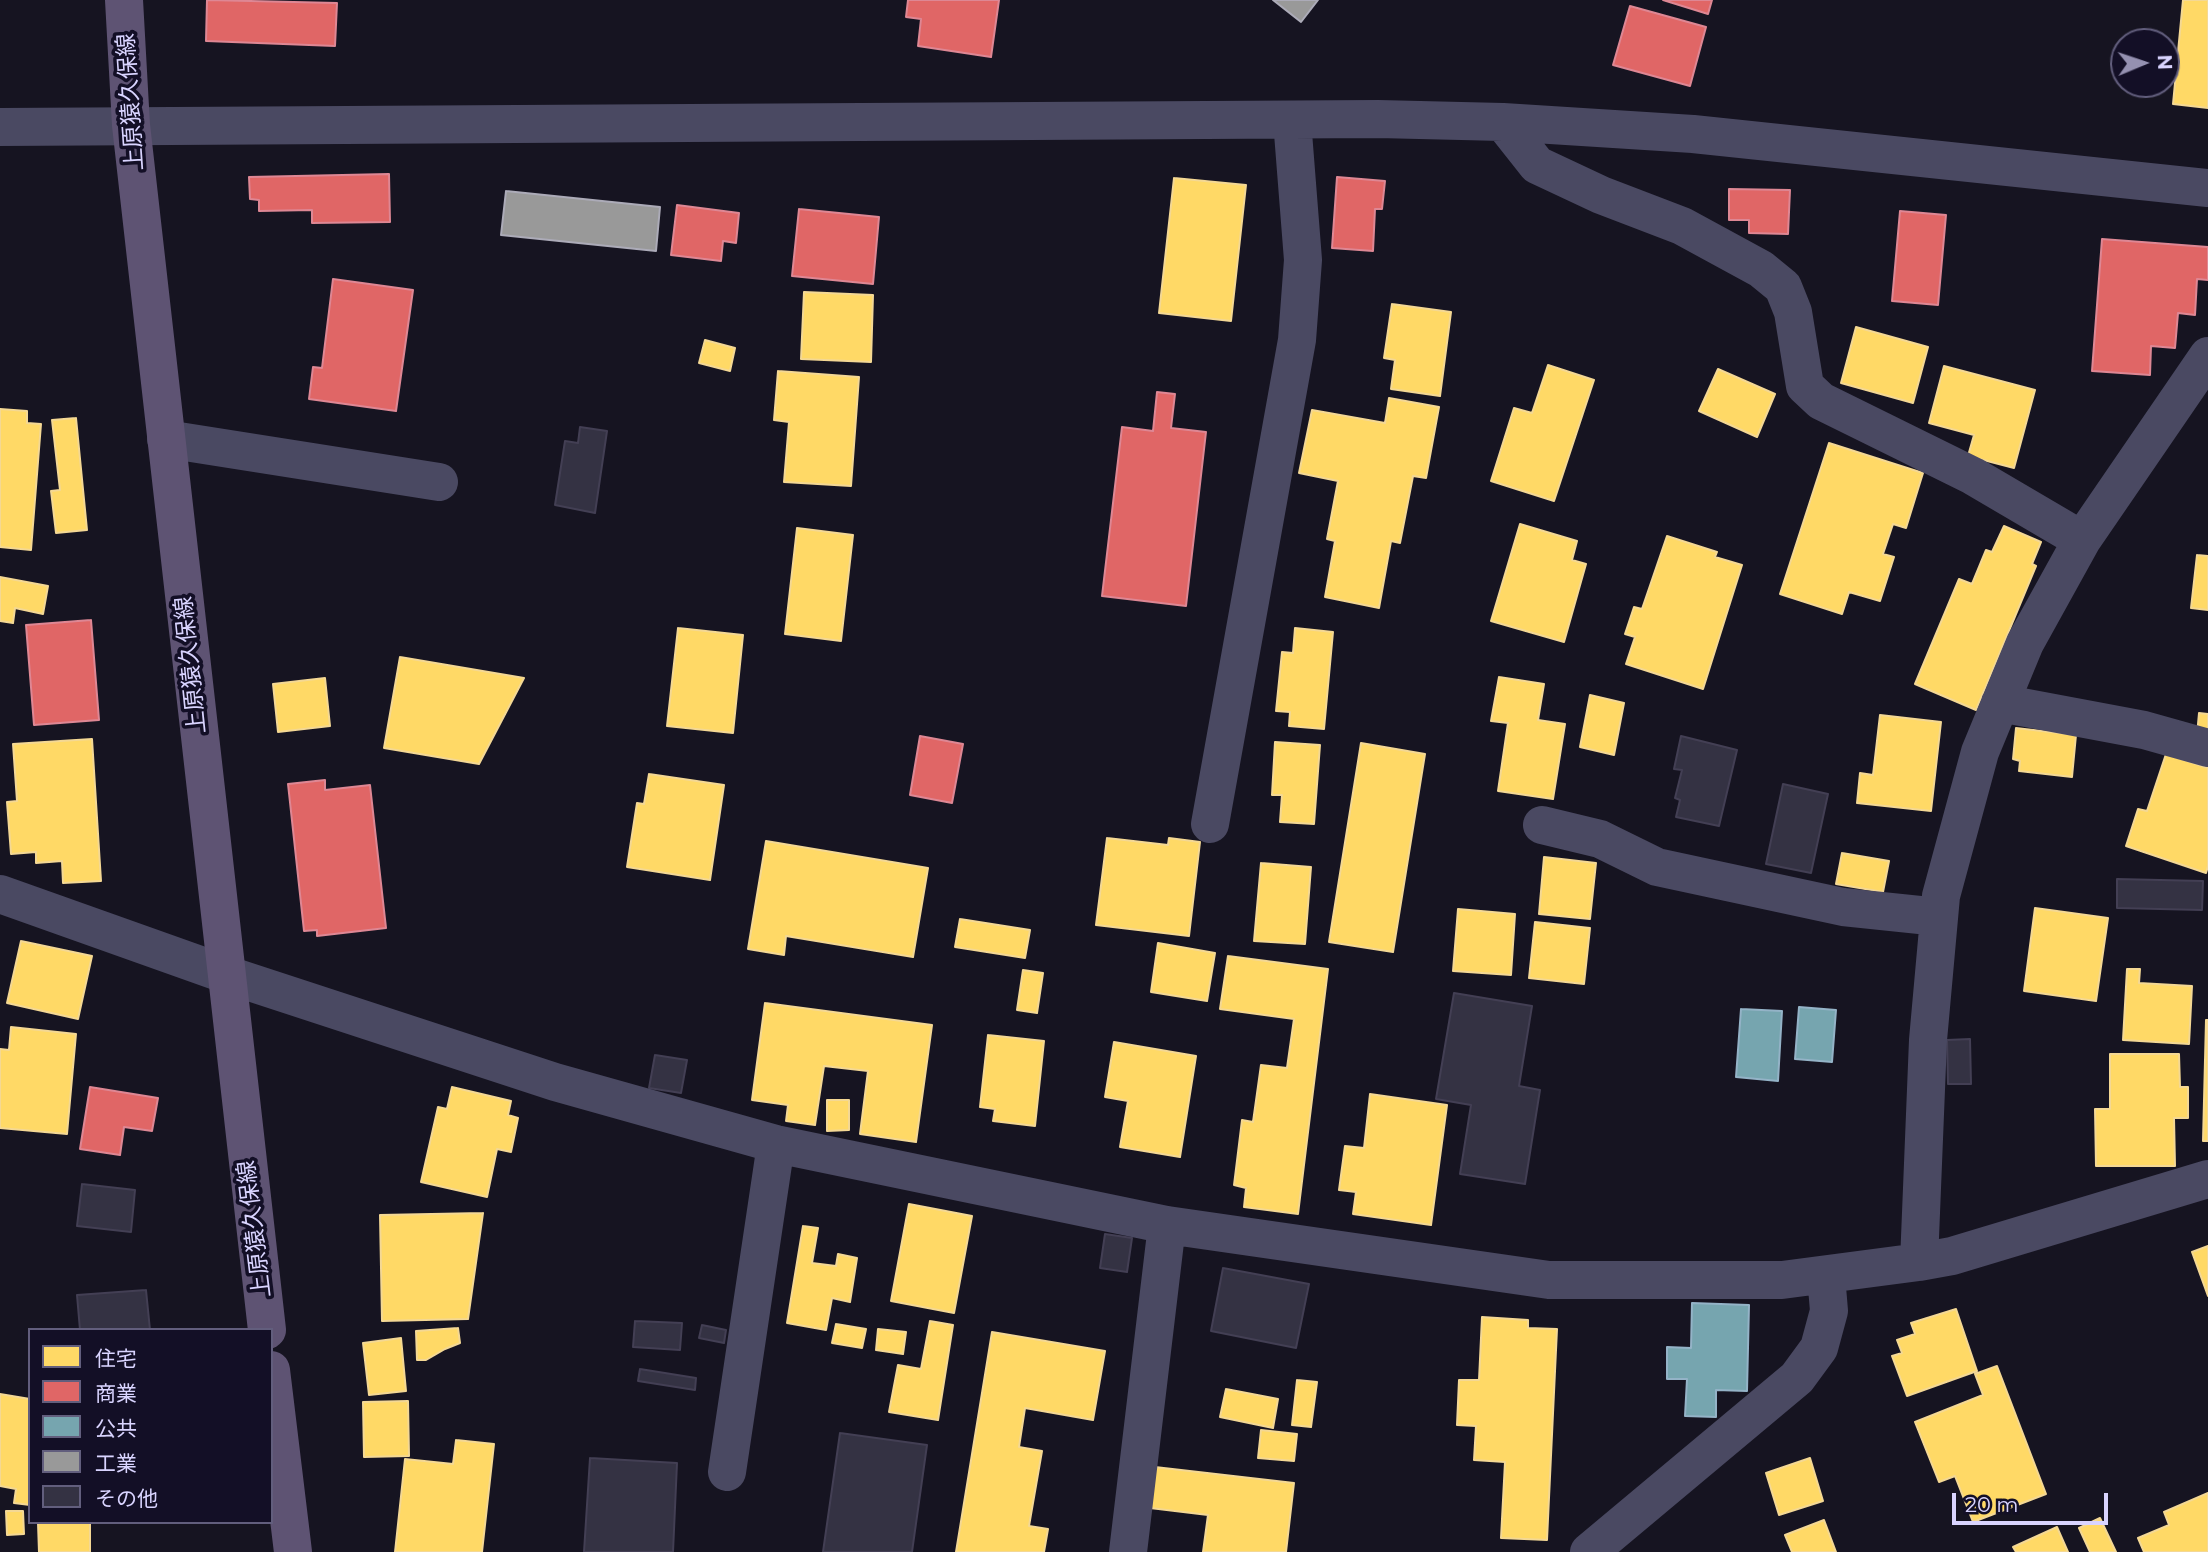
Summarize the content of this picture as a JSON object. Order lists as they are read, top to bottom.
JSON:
{
  "streets": {
    "main road": ["上原猿久保線"]
  },
  "legend": [
    "住宅",
    "商業",
    "公共",
    "工業",
    "その他"
  ],
  "scale_bar": "20 m",
  "north": "right"
}
